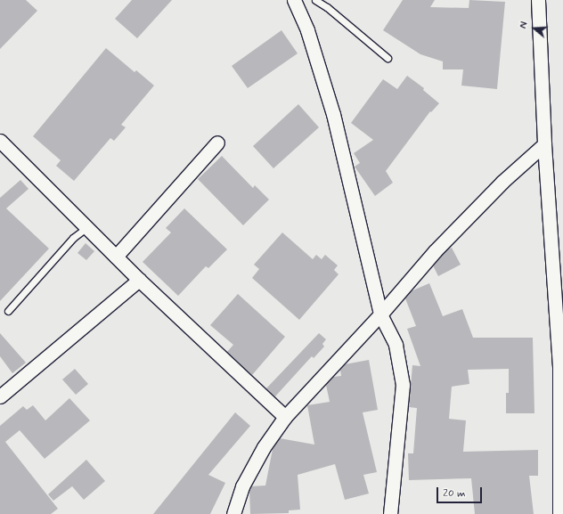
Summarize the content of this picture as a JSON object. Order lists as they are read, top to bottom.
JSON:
{
  "scale_bar": "20 m",
  "north": "left"
}
